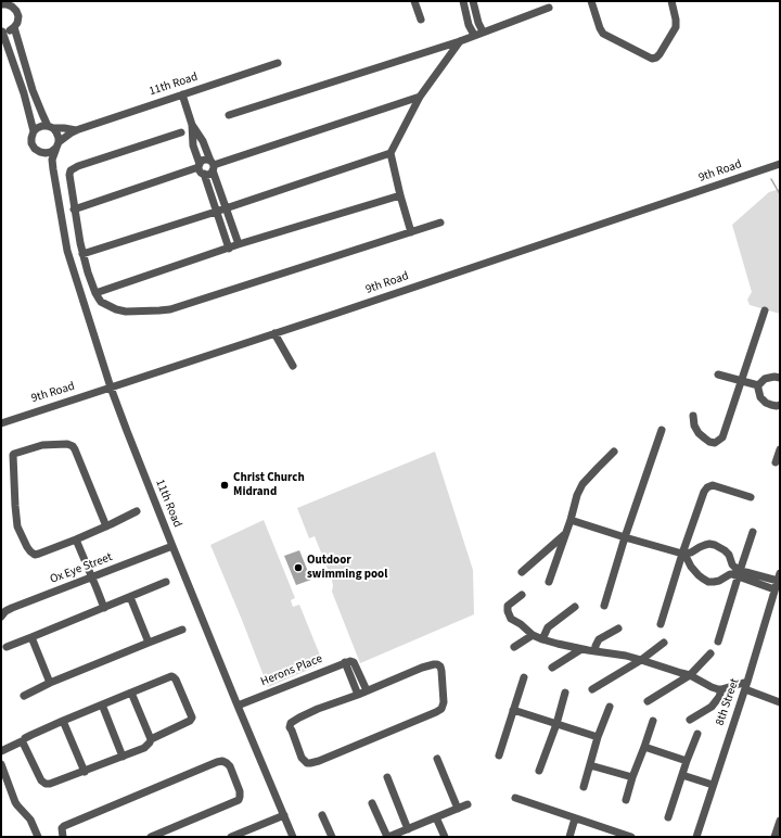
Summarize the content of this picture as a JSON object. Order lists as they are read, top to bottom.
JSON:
{
  "streets": {
    "street": [
      "11th Road",
      "9th Road",
      "Ox Eye Street",
      "Herons Place",
      "8th Street"
    ]
  },
  "crossings": [
    ["11th Road", "9th Road"],
    ["11th Road", "Ox Eye Street"],
    ["11th Road", "Herons Place"]
  ],
  "places": ["Christ Church Midrand", "Outdoor swimming pool"]
}
